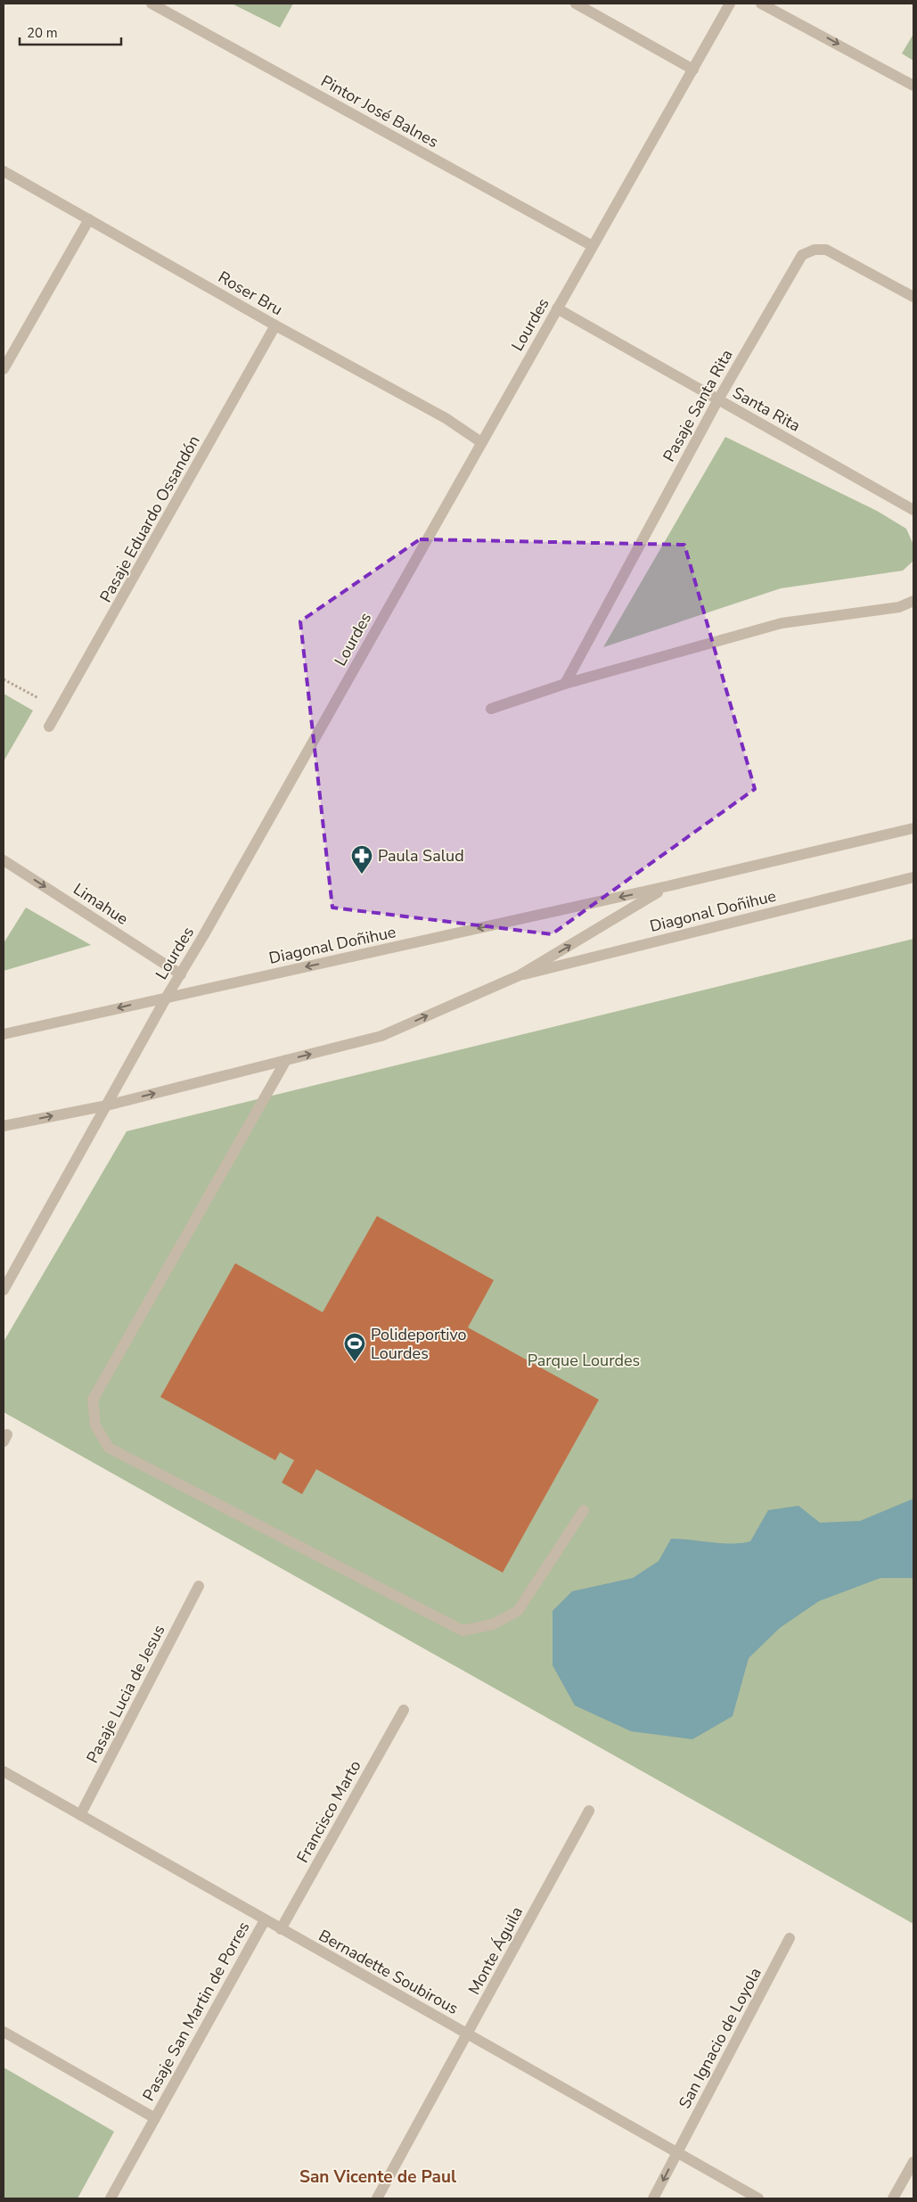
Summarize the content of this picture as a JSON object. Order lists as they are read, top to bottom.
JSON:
{
  "streets": {
    "street": [
      "Pintor José Balnes",
      "Roser Bru",
      "Lourdes",
      "Pasaje Santa Rita",
      "Santa Rita",
      "Pasaje Eduardo Ossandón",
      "Limahue",
      "Diagonal Doñihue",
      "Pasaje Lucia de Jesus",
      "Francisco Marto",
      "Monte Águila",
      "Bernadette Soubirous",
      "Pasaje San Martin de Porres",
      "San Ignacio de Loyola"
    ]
  },
  "crossings": [
    ["Pintor José Balnes", "Lourdes"],
    ["Roser Bru", "Lourdes"],
    ["Roser Bru", "Pasaje Eduardo Ossandón"],
    ["Lourdes", "Santa Rita"],
    ["Lourdes", "Limahue"],
    ["Lourdes", "Diagonal Doñihue"],
    ["Pasaje Santa Rita", "Santa Rita"],
    ["Pasaje Lucia de Jesus", "Bernadette Soubirous"],
    ["Francisco Marto", "Bernadette Soubirous"],
    ["Monte Águila", "Bernadette Soubirous"],
    ["Bernadette Soubirous", "Pasaje San Martin de Porres"],
    ["Bernadette Soubirous", "San Ignacio de Loyola"]
  ],
  "one_way": ["Limahue"],
  "districts": ["San Vicente de Paul"],
  "parks": ["Parque Lourdes"],
  "places": {
    "pharmacy": ["Paula Salud"],
    "sports": ["Polideportivo Lourdes"]
  },
  "scale_bar": "20 m"
}
